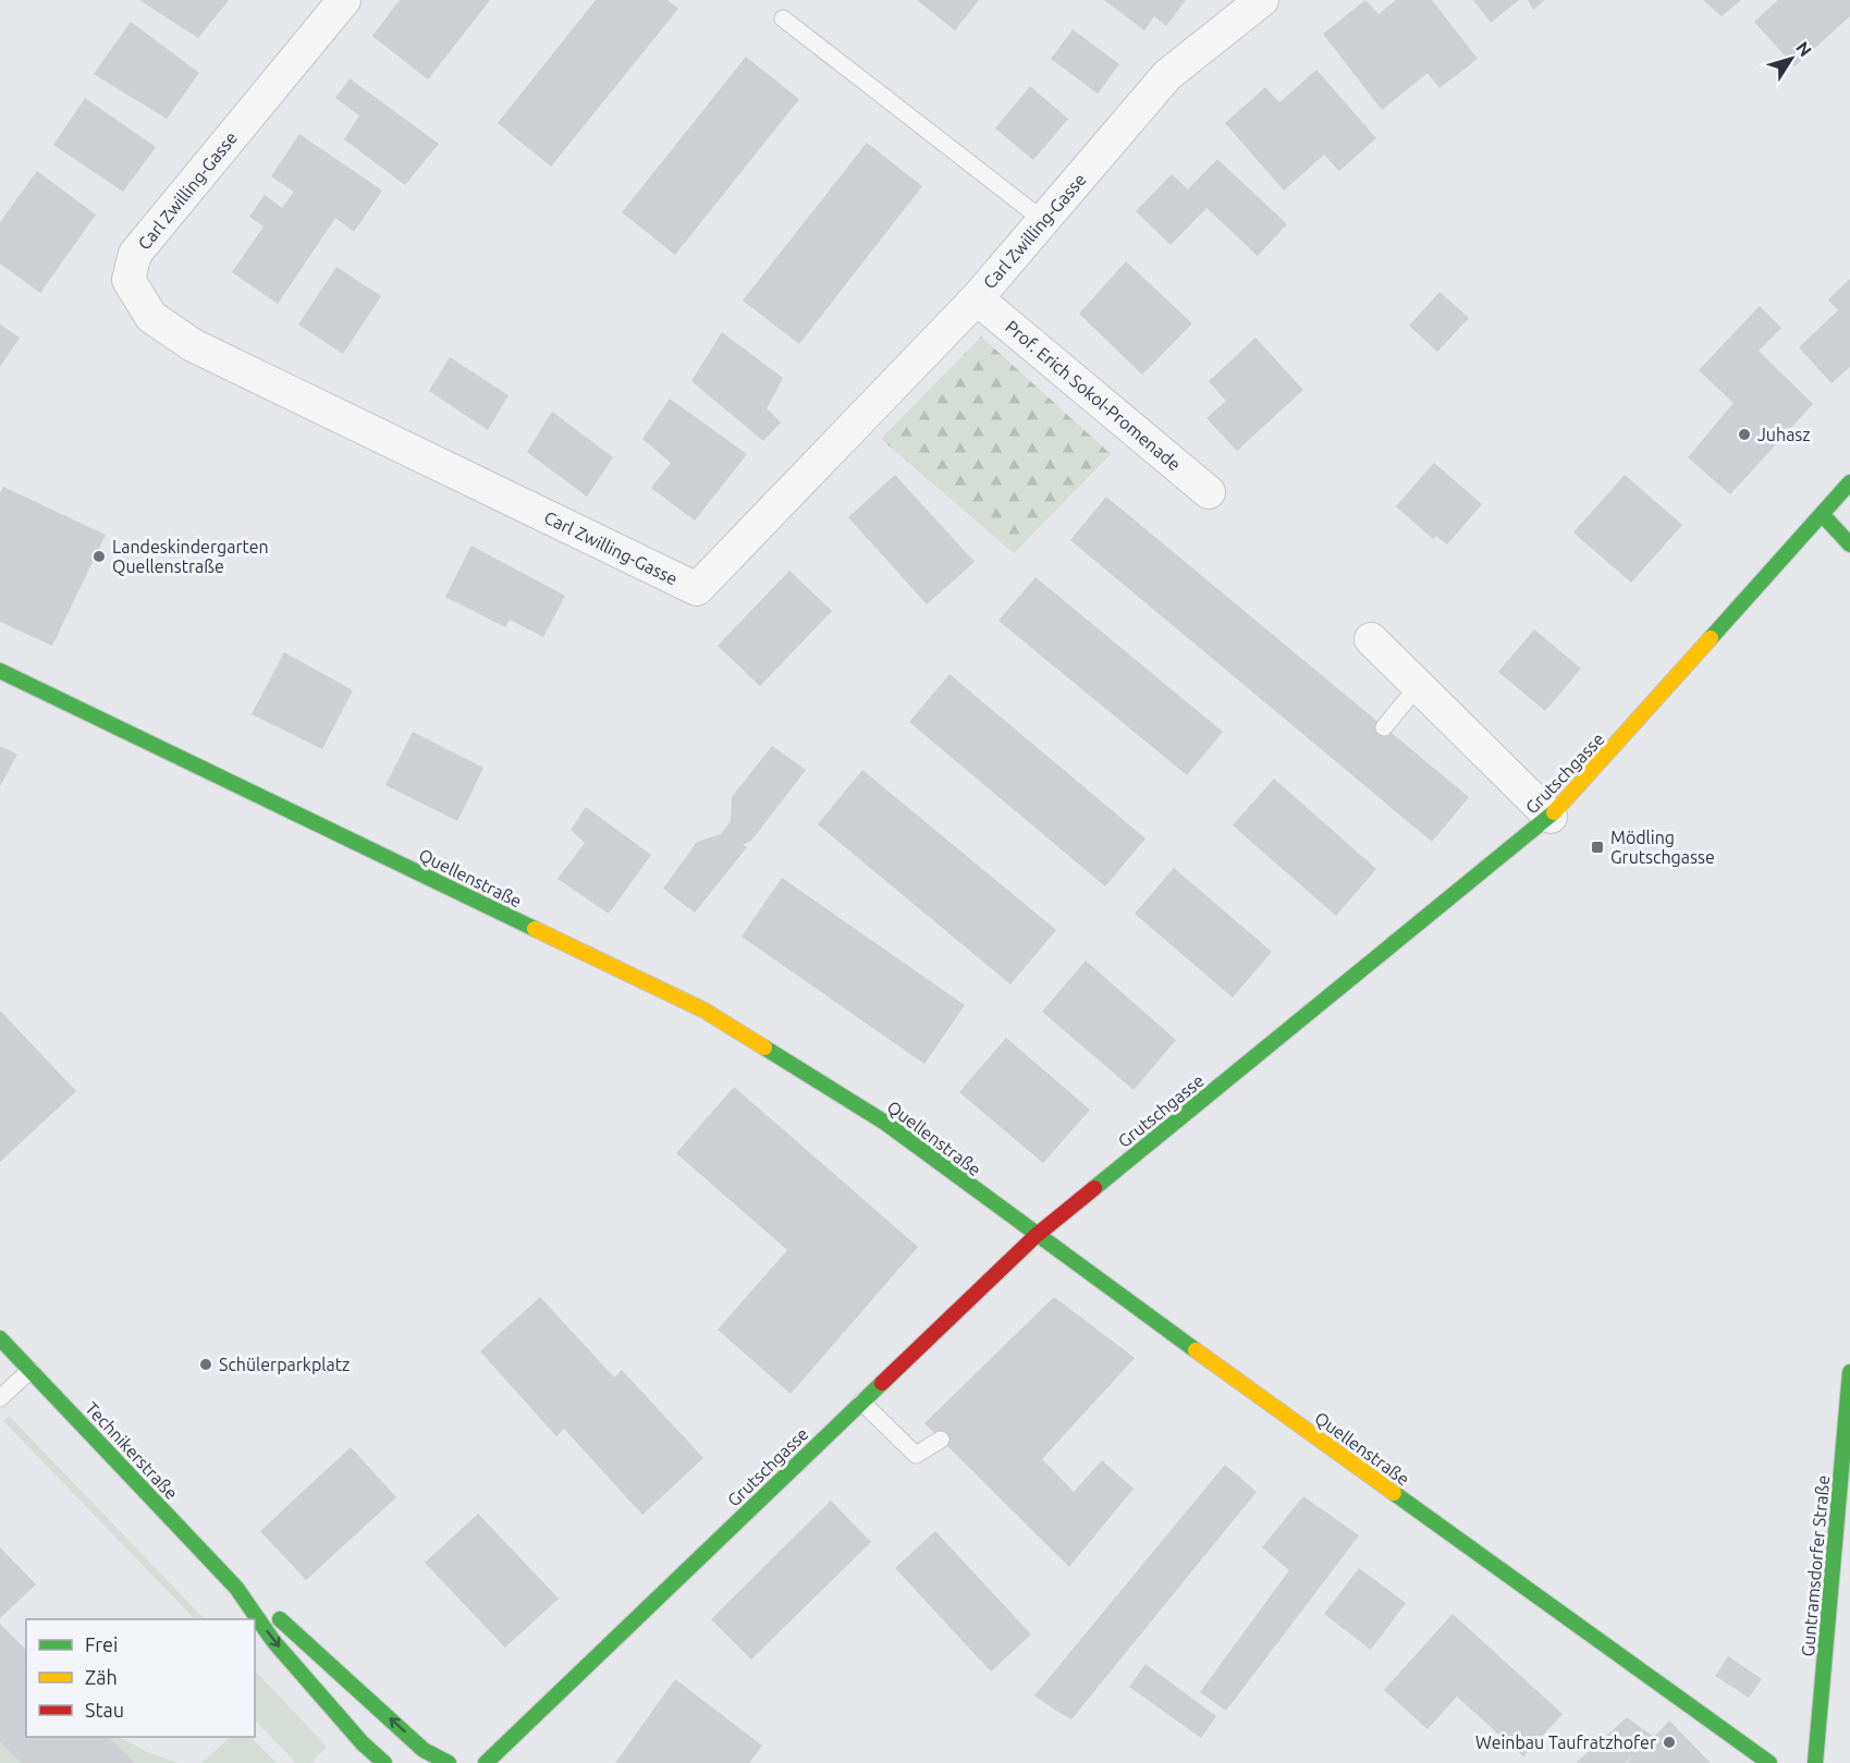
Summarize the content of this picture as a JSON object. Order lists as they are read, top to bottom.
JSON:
{
  "streets": {
    "main road": [
      "Grutschgasse",
      "Quellenstraße",
      "Technikerstraße",
      "Guntramsdorfer Straße"
    ],
    "street": ["Carl Zwilling-Gasse", "Prof. Erich Sokol-Promenade"]
  },
  "crossings": [
    ["Carl Zwilling-Gasse", "Prof. Erich Sokol-Promenade"],
    ["Grutschgasse", "Quellenstraße"]
  ],
  "places": {
    "other": [
      "Juhasz",
      "Landeskindergarten Quellenstraße",
      "Schülerparkplatz",
      "Weinbau Taufratzhofer"
    ],
    "transit": ["Mödling Grutschgasse"]
  },
  "legend": ["Frei", "Zäh", "Stau"],
  "north": "top right"
}
